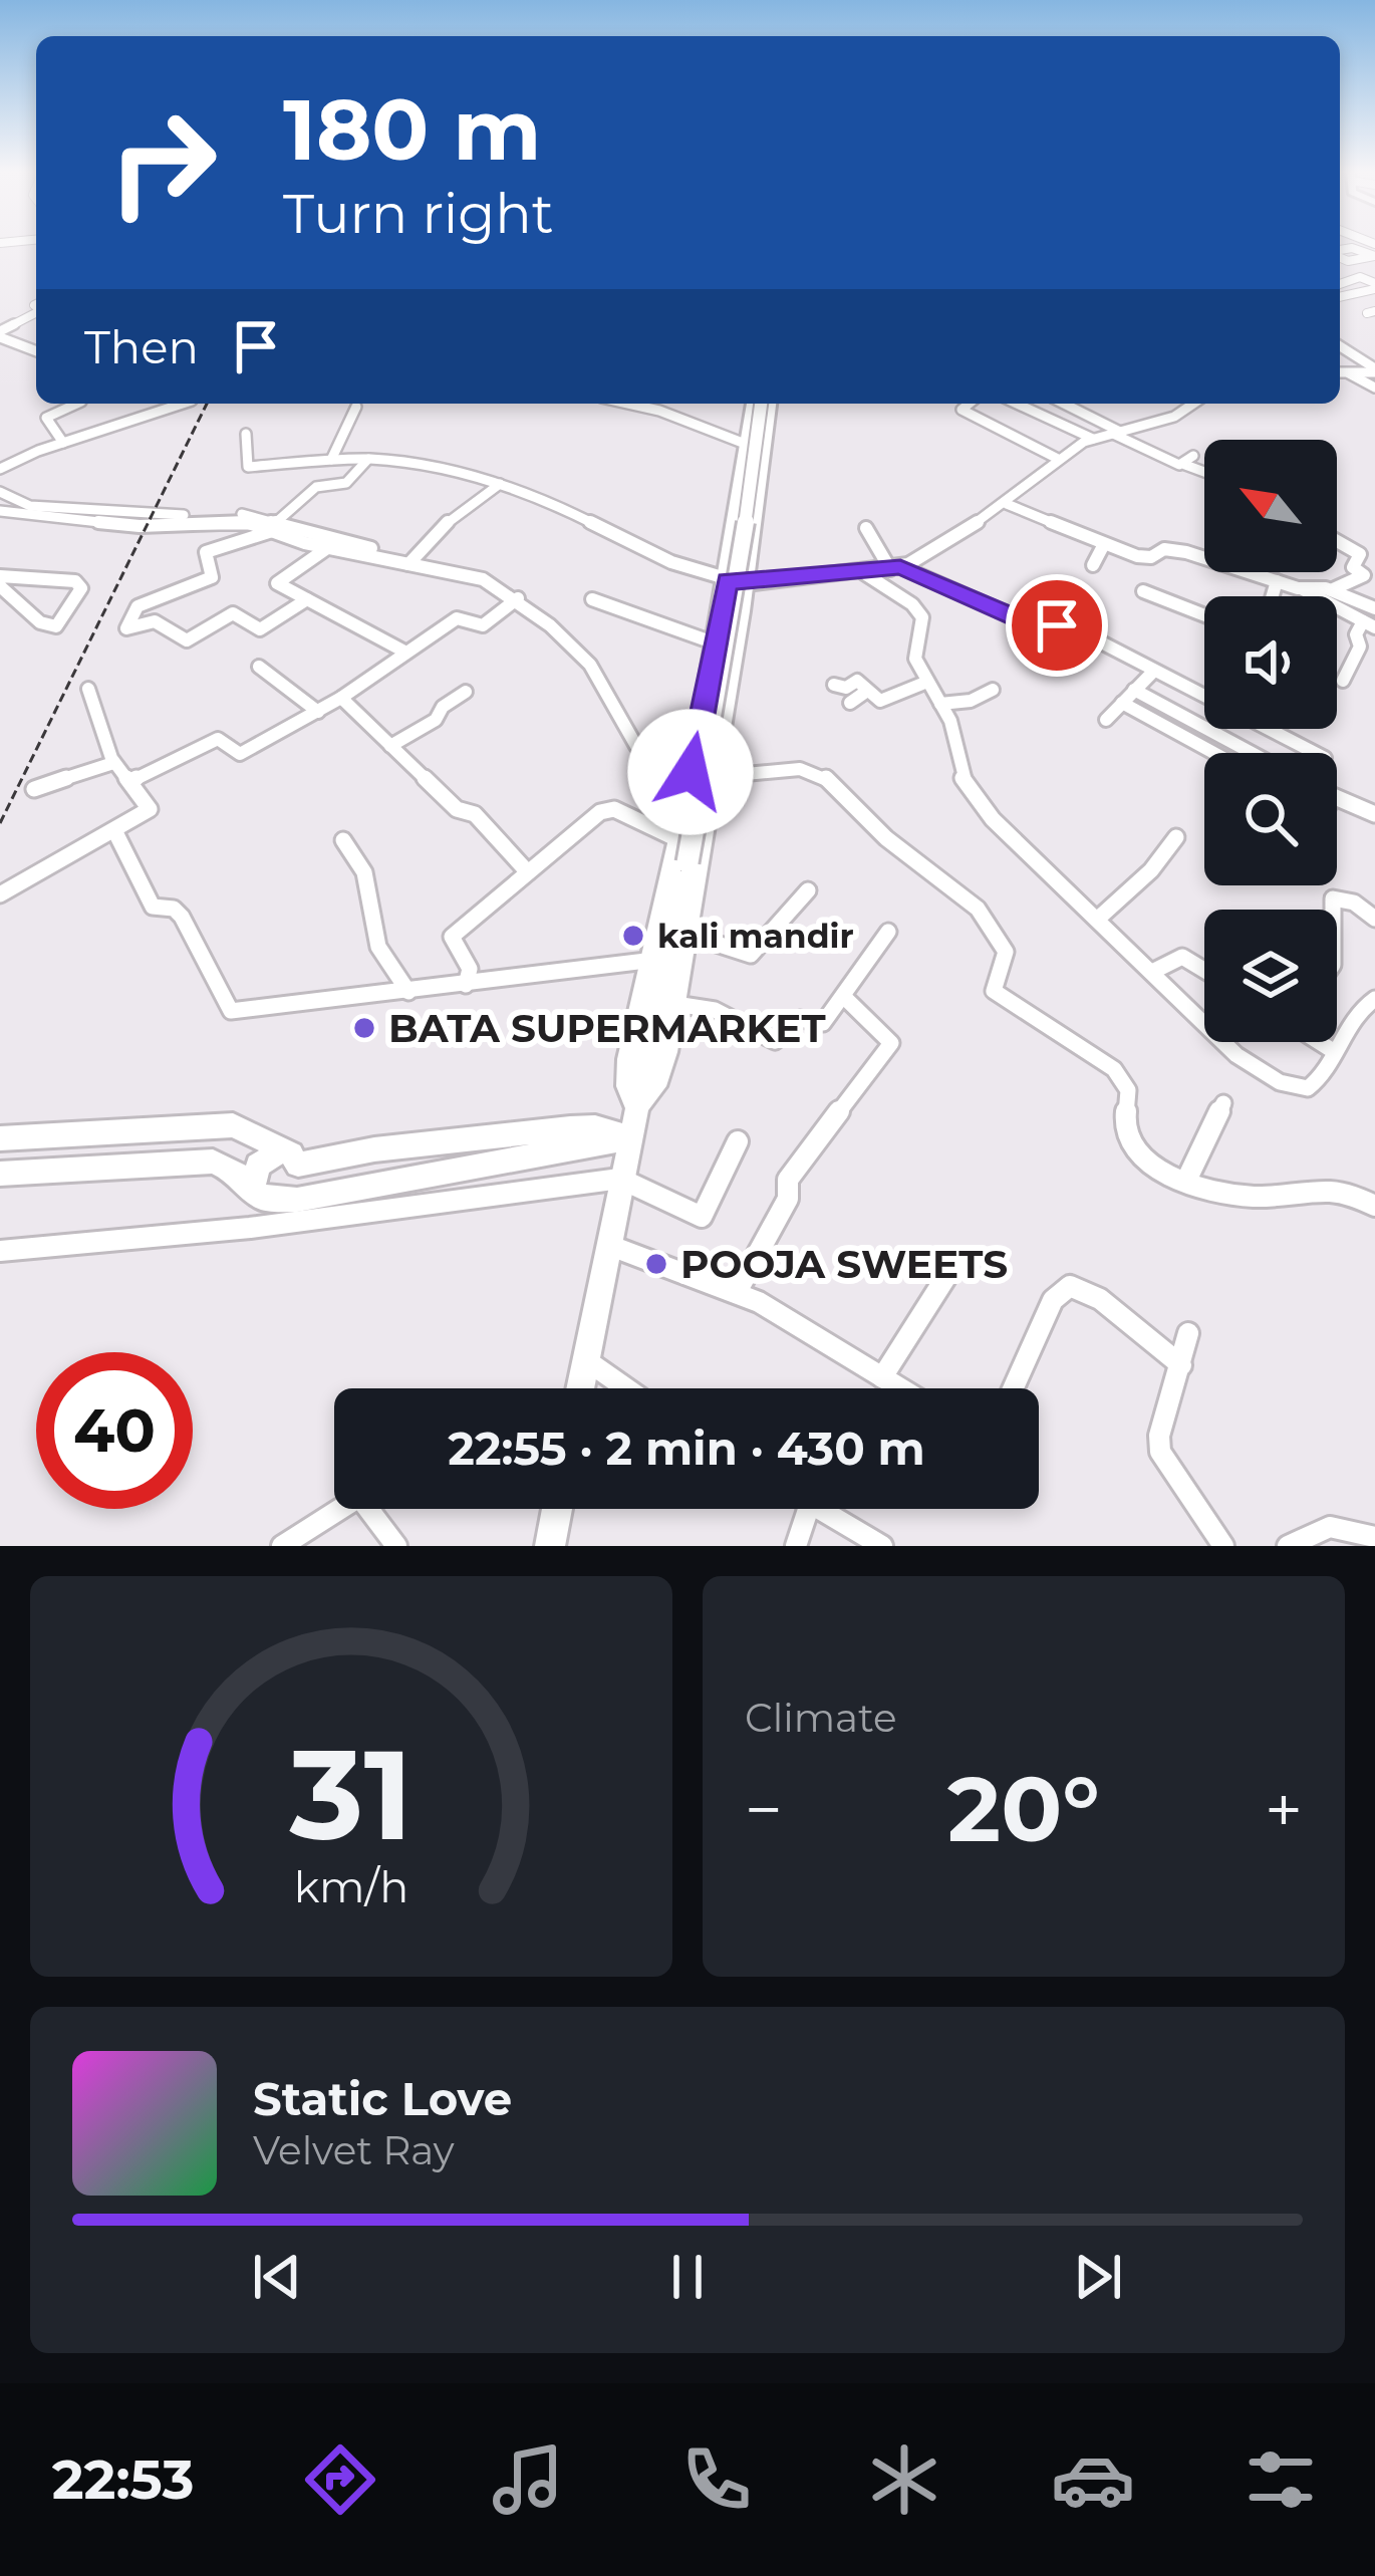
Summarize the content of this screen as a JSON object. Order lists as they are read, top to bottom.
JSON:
{
  "places": ["kali mandir", "BATA SUPERMARKET", "POOJA SWEETS"],
  "north": "top left",
  "page": {
    "turn": ["180 m", "Turn right"],
    "then": "Then",
    "limit": "40",
    "trip": "22:55 · 2 min · 430 m",
    "tile": "Climate",
    "heat": ["−", "20°", "+"],
    "song": ["Static Love", "Velvet Ray"],
    "tabs": "22:53",
    "gauge": ["31", "km/h"]
  }
}
